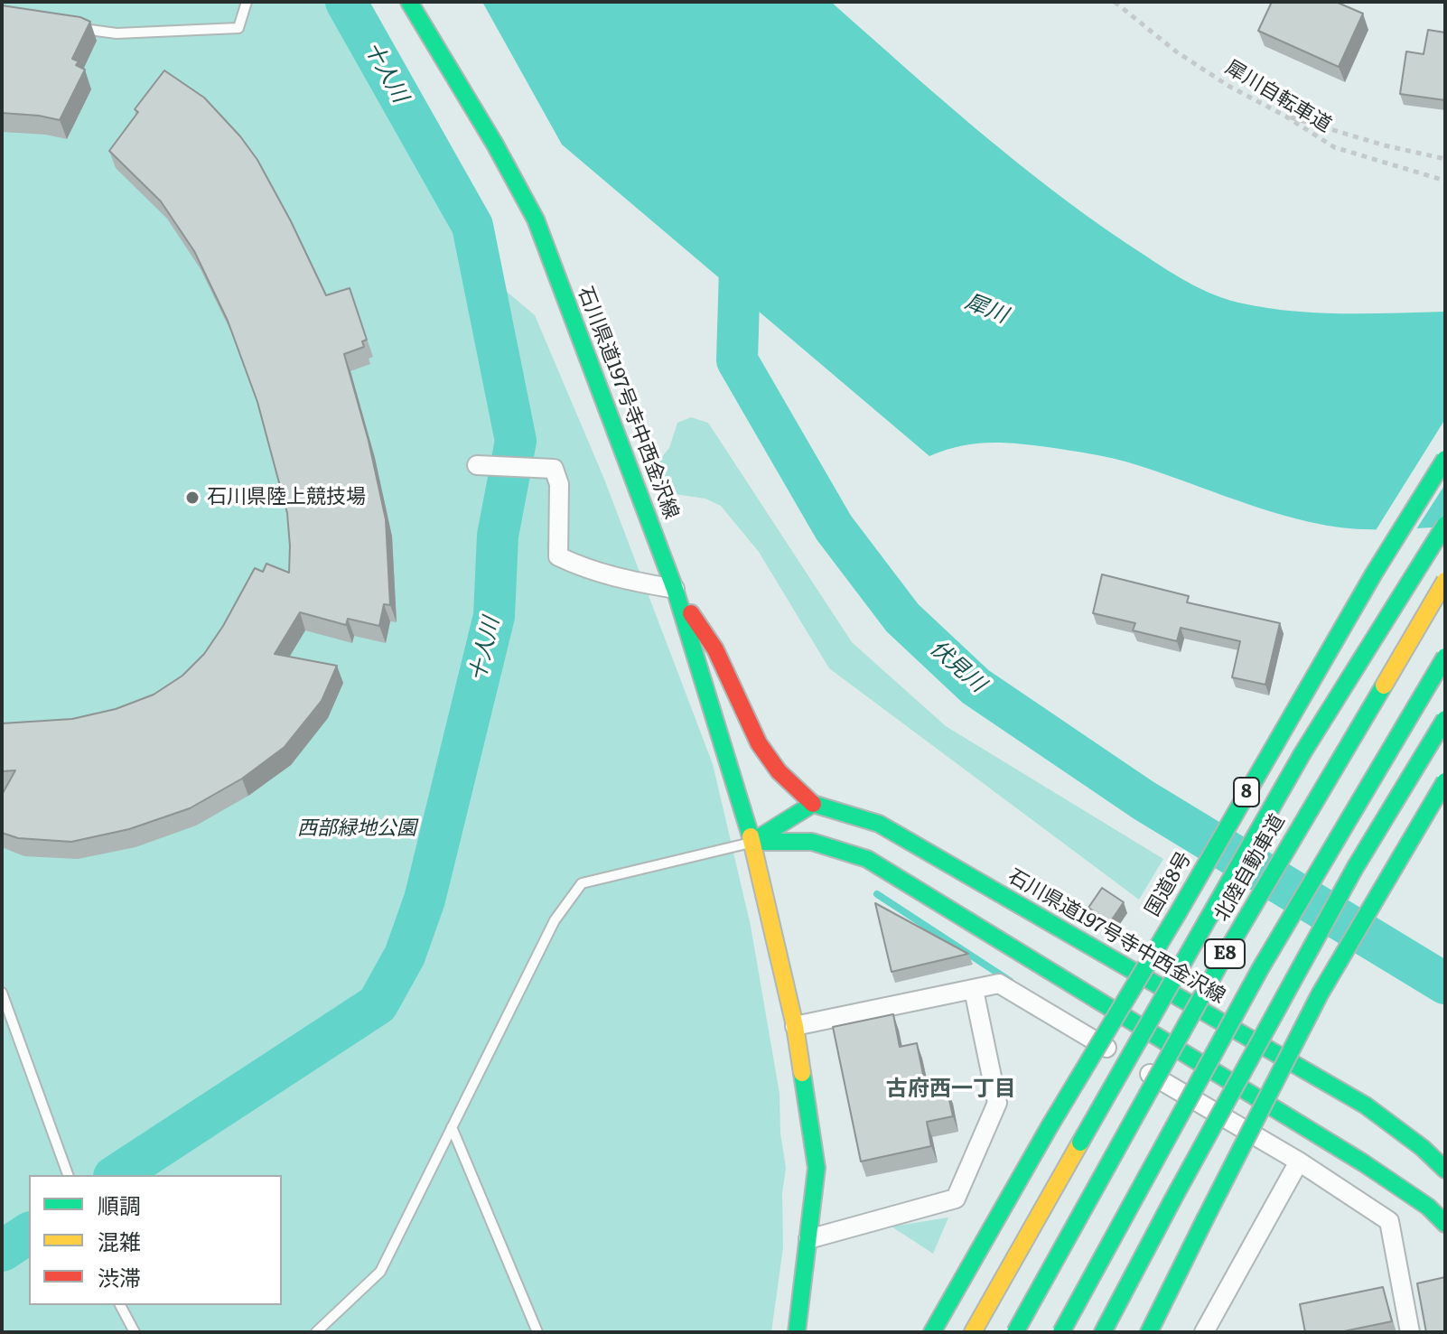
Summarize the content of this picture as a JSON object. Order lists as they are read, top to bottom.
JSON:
{
  "streets": {
    "main road": [
      "石川県道197号寺中西金沢線",
      "8",
      "北陸自動車道",
      "国道8号",
      "E8"
    ],
    "path": ["犀川自転車道"]
  },
  "districts": ["古府西一丁目"],
  "water": ["十人川", "犀川", "伏見川"],
  "parks": ["西部緑地公園"],
  "places": ["石川県陸上競技場"],
  "legend": ["順調", "混雑", "渋滞"]
}
